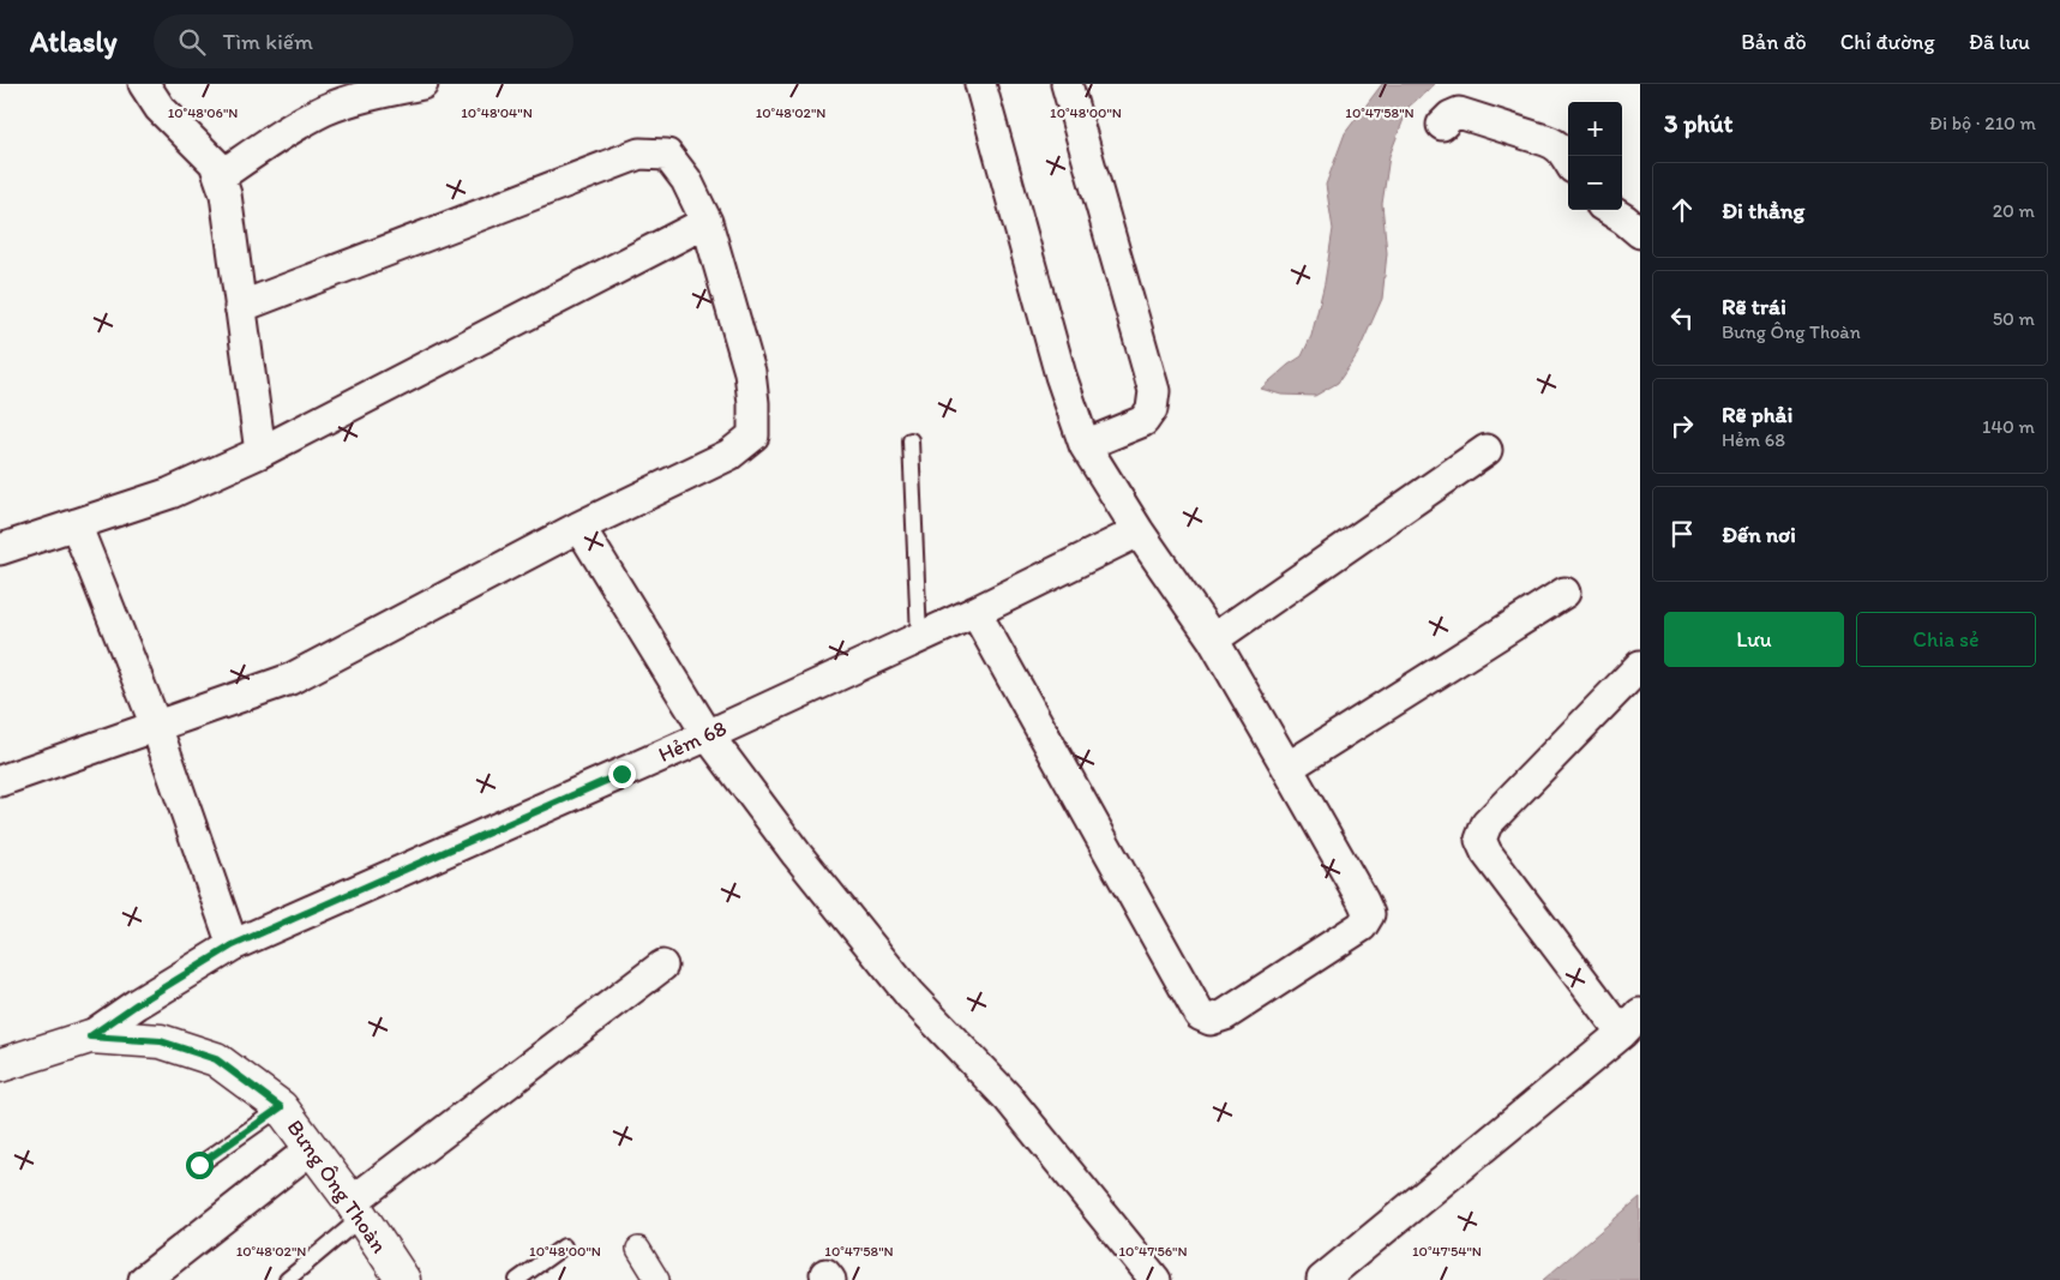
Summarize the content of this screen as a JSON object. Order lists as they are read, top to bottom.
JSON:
{
  "streets": {
    "street": ["Hẻm 68", "Bưng Ông Thoàn"]
  },
  "crossings": [
    ["Hẻm 68", "Bưng Ông Thoàn"]
  ],
  "page": {
    "header": "Atlasly",
    "search": "Tìm kiếm",
    "nav": ["Bản đồ", "Chỉ đường", "Đã lưu"],
    "heading": ["3 phút", "Đi bộ · 210 m"],
    "map_buttons": ["+", "−"],
    "list": [
      ["Đi thẳng", "20 m"],
      ["Rẽ trái", "Bưng Ông Thoàn", "50 m"],
      ["Rẽ phải", "Hẻm 68", "140 m"],
      "Đến nơi"
    ],
    "buttons": ["Lưu", "Chia sẻ"]
  },
  "coordinates": [
    "10°48'06\"N",
    "10°48'04\"N",
    "10°48'02\"N",
    "10°48'00\"N",
    "10°47'58\"N",
    "10°47'56\"N",
    "10°47'54\"N"
  ]
}
